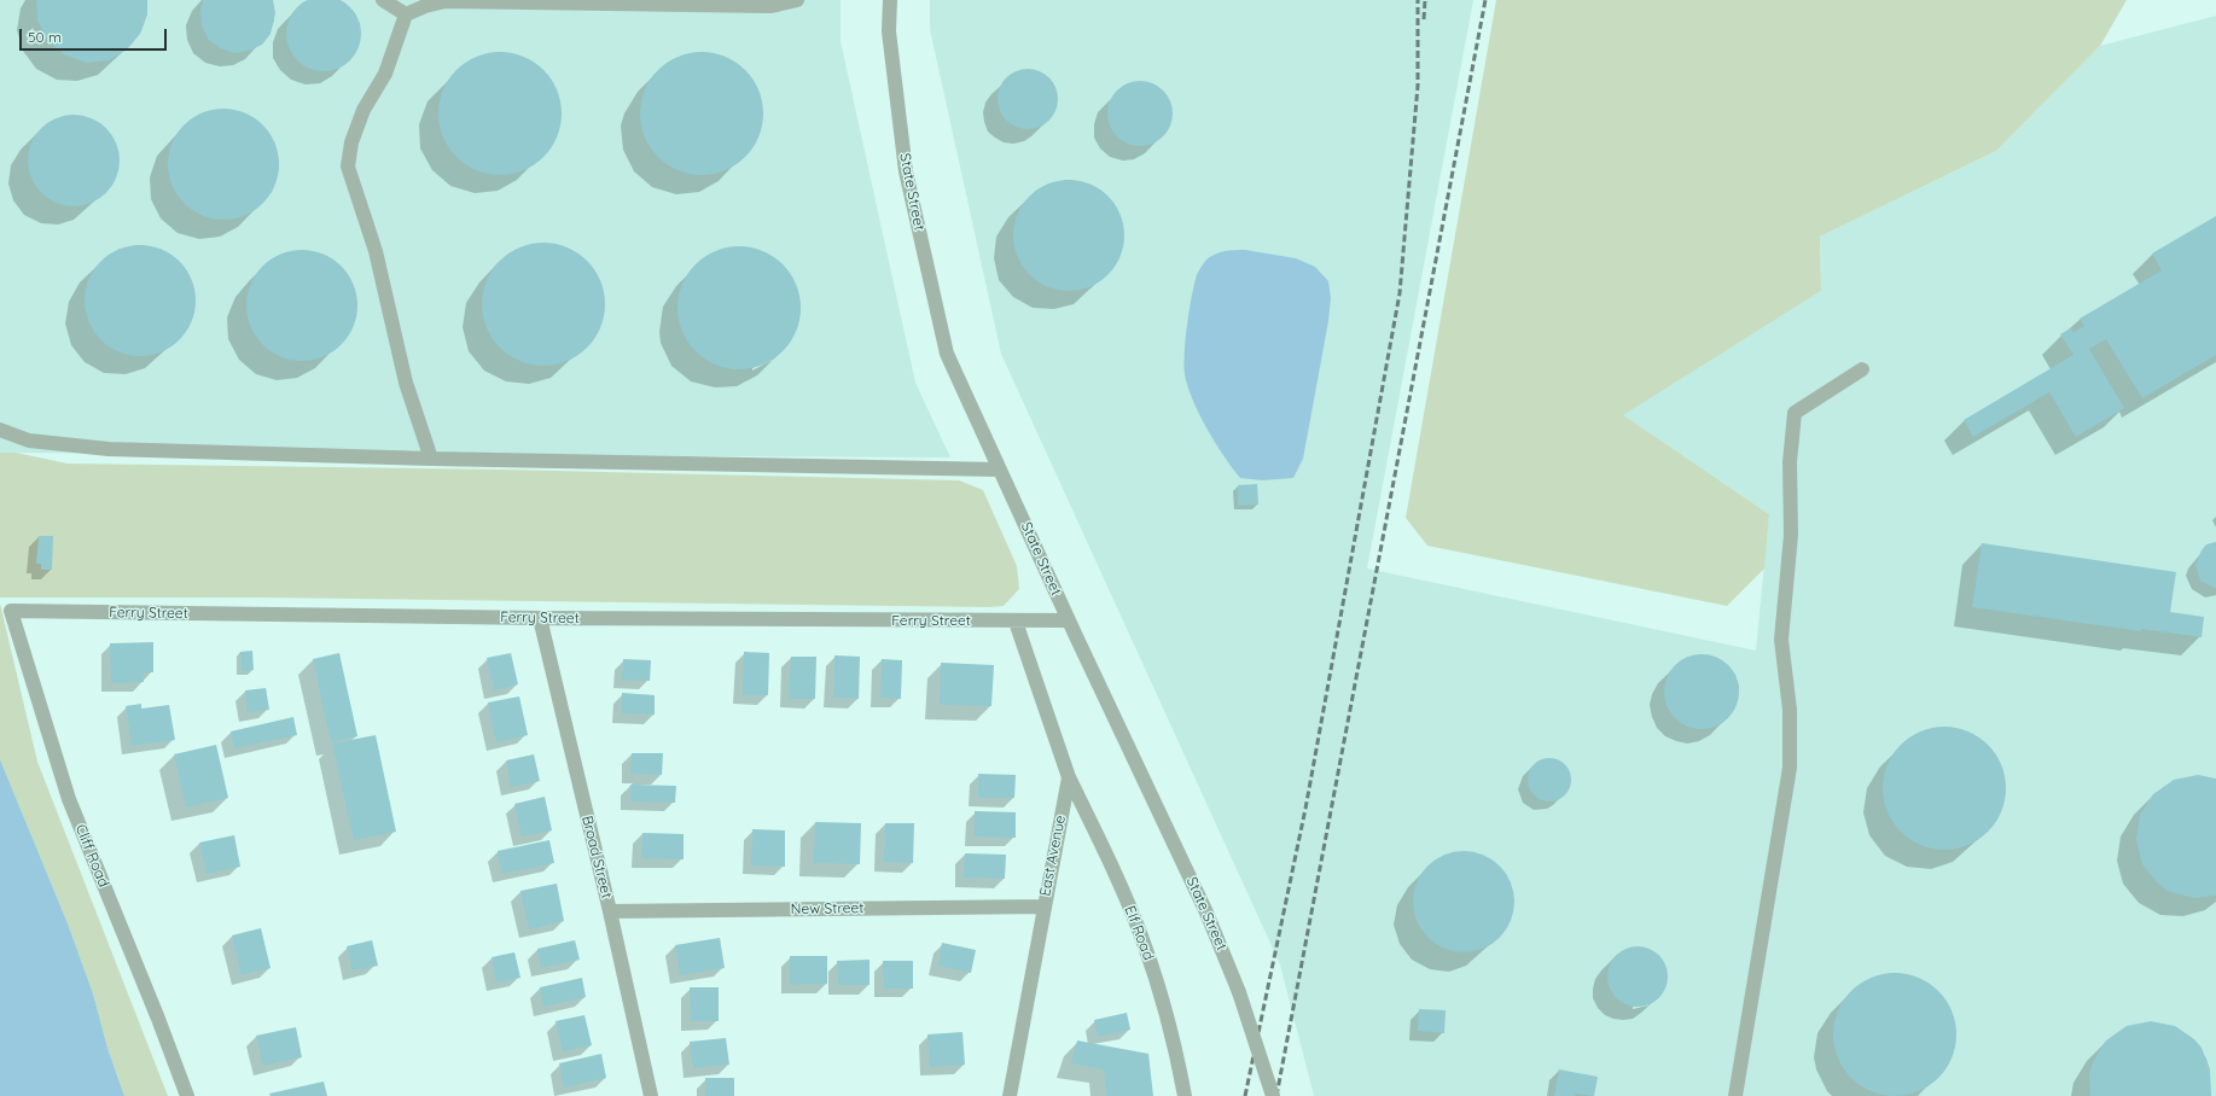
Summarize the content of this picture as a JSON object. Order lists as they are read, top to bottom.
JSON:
{
  "streets": {
    "street": [
      "State Street",
      "Ferry Street",
      "Cliff Road",
      "East Avenue",
      "Broad Street",
      "New Street",
      "Elf Road"
    ]
  },
  "crossings": [
    ["State Street", "Ferry Street"],
    ["Ferry Street", "Cliff Road"],
    ["Ferry Street", "East Avenue"],
    ["Ferry Street", "Broad Street"],
    ["East Avenue", "New Street"],
    ["East Avenue", "Elf Road"],
    ["Broad Street", "New Street"]
  ],
  "scale_bar": "50 m"
}
